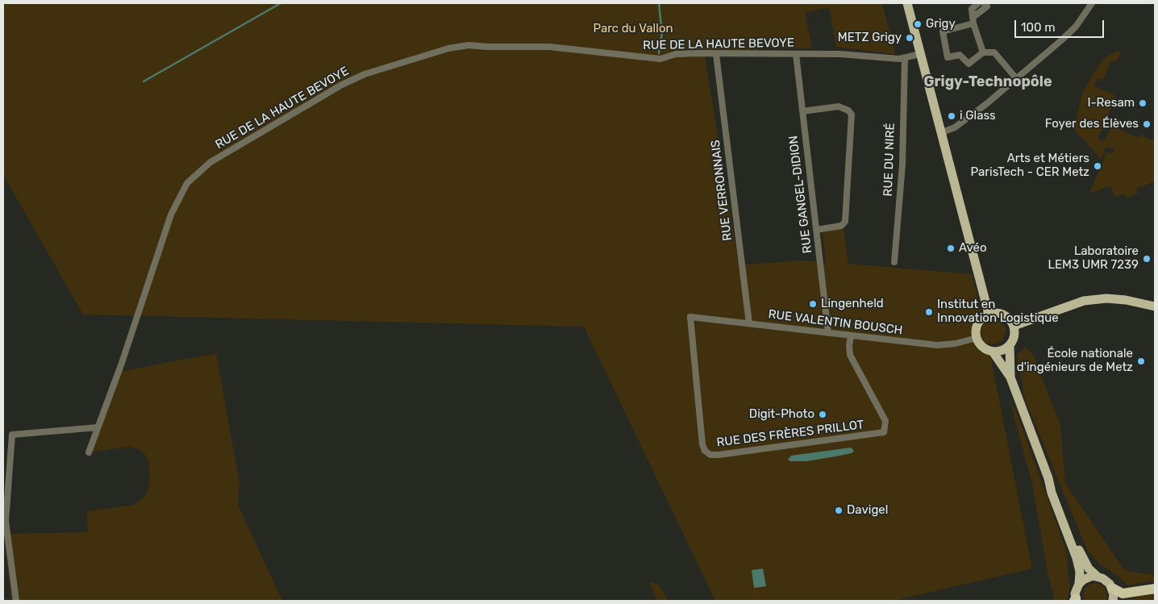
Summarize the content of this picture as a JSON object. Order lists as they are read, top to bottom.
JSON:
{
  "streets": {
    "street": [
      "RUE DE LA HAUTE BEVOYE",
      "RUE DU NIRÉ",
      "RUE VERRONNAIS",
      "RUE GANGEL-DIDION",
      "RUE VALENTIN BOUSCH",
      "RUE DES FRÈRES PRILLOT"
    ]
  },
  "crossings": [
    ["RUE DE LA HAUTE BEVOYE", "RUE DU NIRÉ"],
    ["RUE DE LA HAUTE BEVOYE", "RUE VERRONNAIS"],
    ["RUE DE LA HAUTE BEVOYE", "RUE GANGEL-DIDION"],
    ["RUE VERRONNAIS", "RUE VALENTIN BOUSCH"],
    ["RUE GANGEL-DIDION", "RUE VALENTIN BOUSCH"],
    ["RUE VALENTIN BOUSCH", "RUE DES FRÈRES PRILLOT"]
  ],
  "districts": ["Grigy-Technopôle"],
  "parks": ["Parc du Vallon"],
  "places": [
    "Grigy",
    "METZ Grigy",
    "I-Resam",
    "i Glass",
    "Foyer des Élèves",
    "Arts et Métiers ParisTech - CER Metz",
    "Avéo",
    "Laboratoire LEM3 UMR 7239",
    "Lingenheld",
    "Institut en Innovation Logistique",
    "École nationale d'ingénieurs de Metz",
    "Digit-Photo",
    "Davigel"
  ],
  "scale_bar": "100 m"
}
